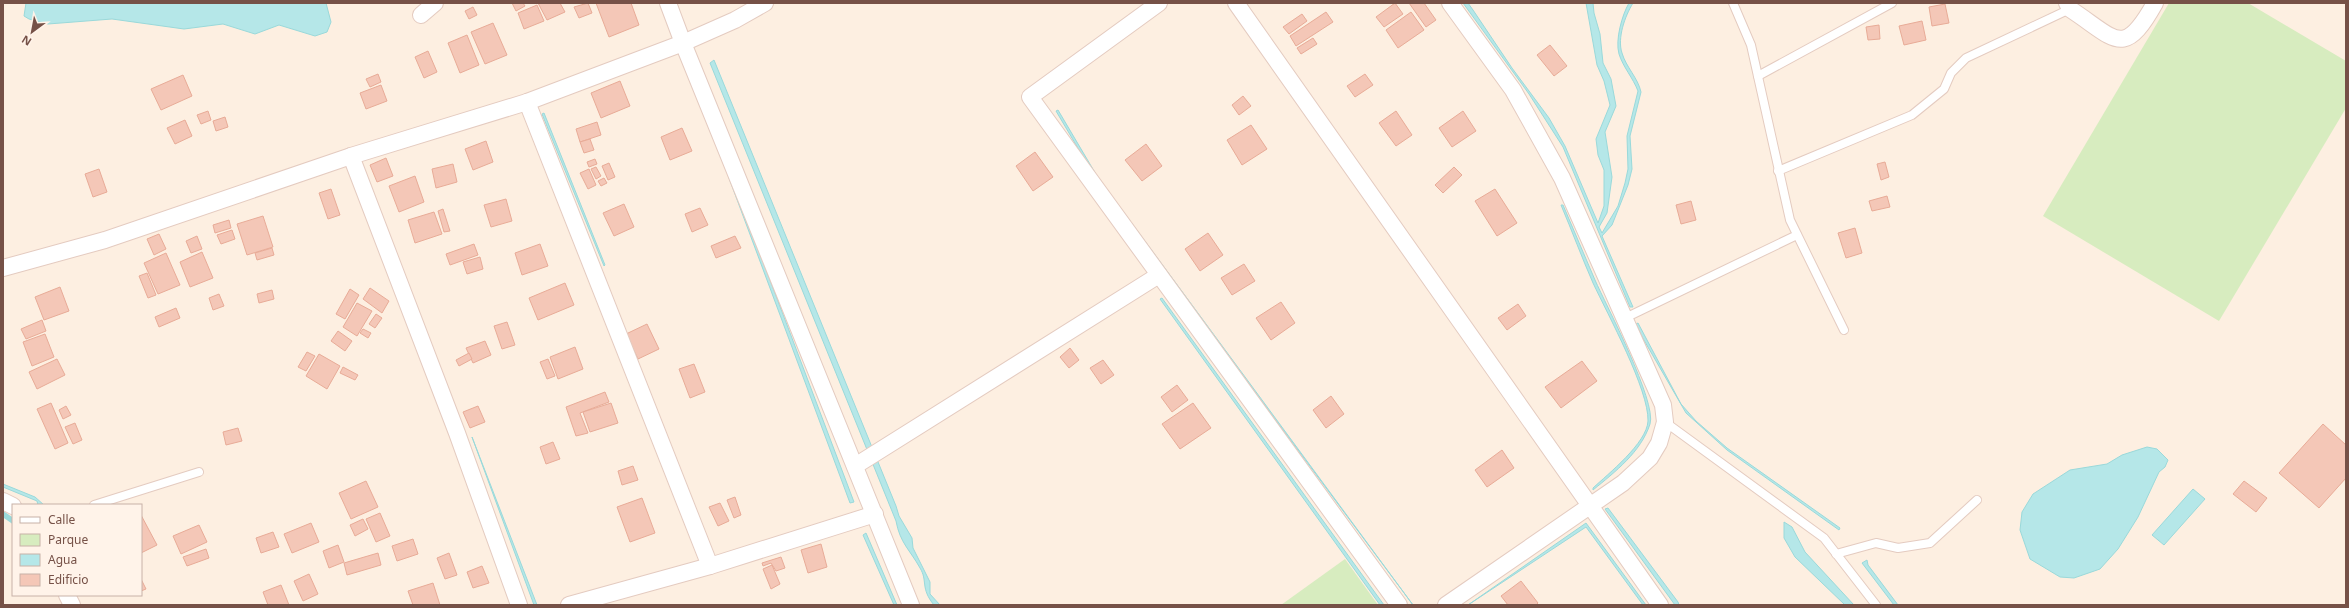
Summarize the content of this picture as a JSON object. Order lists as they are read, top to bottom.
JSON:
{
  "legend": [
    "Calle",
    "Parque",
    "Agua",
    "Edificio"
  ],
  "north": "bottom left"
}
